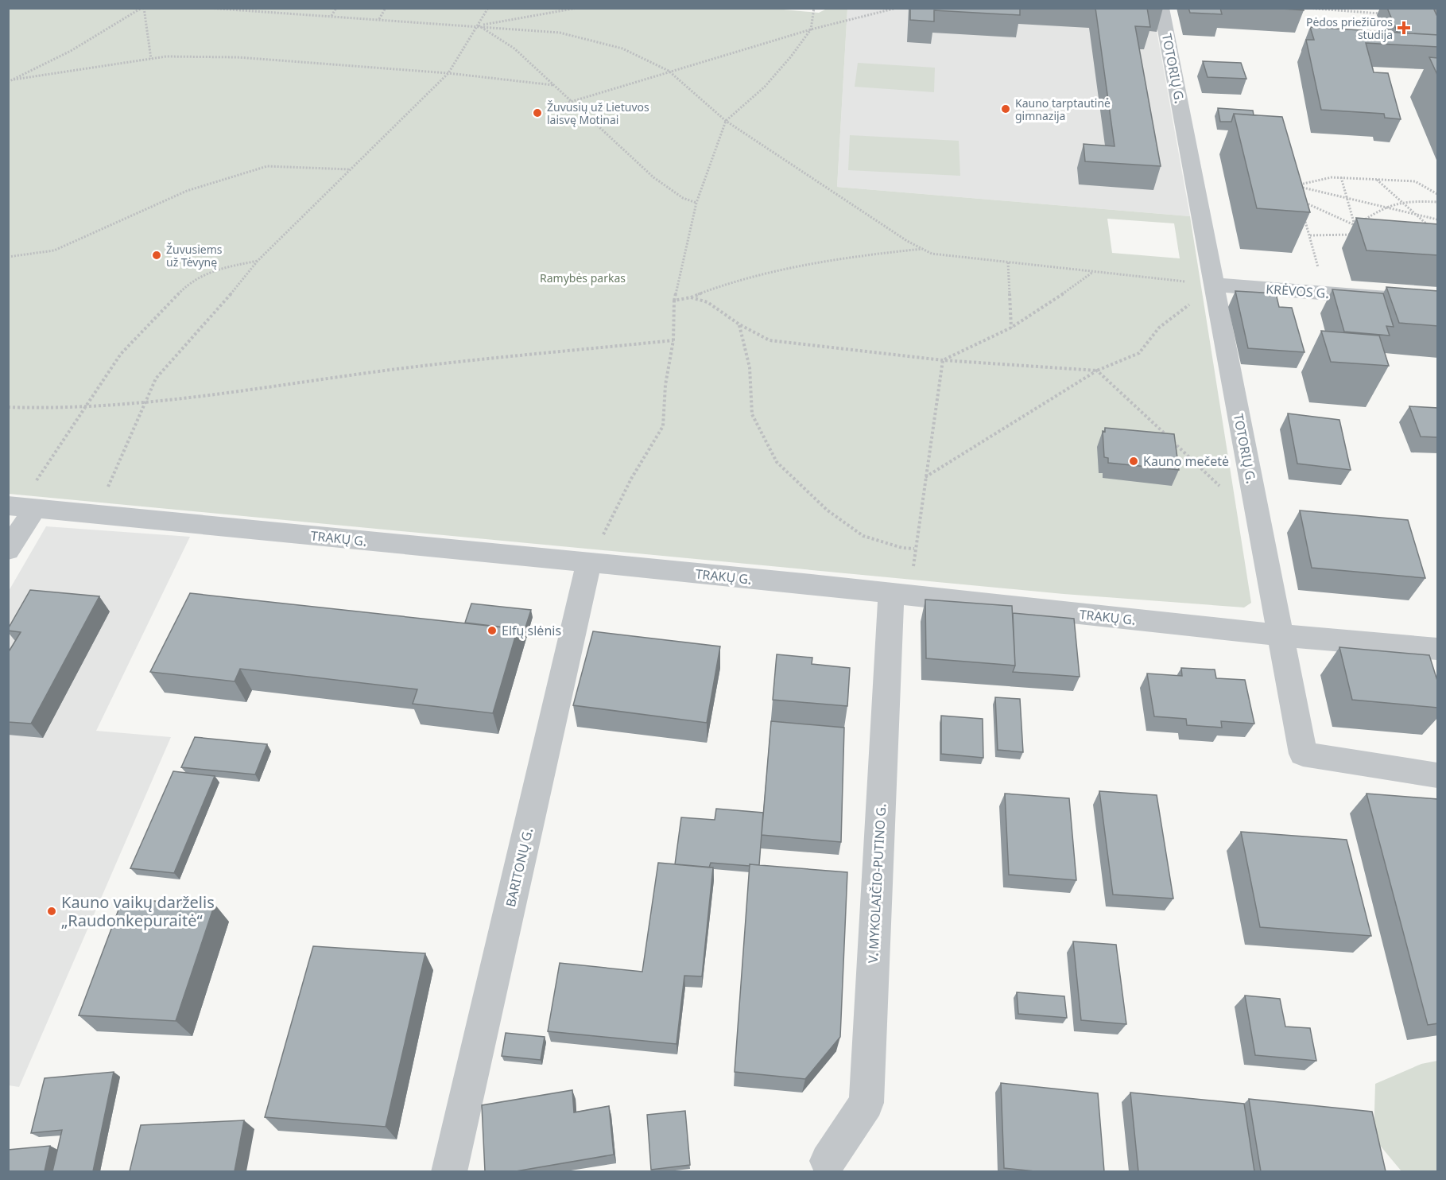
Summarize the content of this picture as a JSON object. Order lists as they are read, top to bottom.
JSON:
{
  "streets": {
    "street": [
      "TOTORIŲ G.",
      "KRĖVOS G.",
      "TRAKŲ G.",
      "BARITONŲ G.",
      "V. MYKOLAIČIO-PUTINO G."
    ]
  },
  "crossings": [
    ["TOTORIŲ G.", "KRĖVOS G."],
    ["TOTORIŲ G.", "TRAKŲ G."],
    ["TRAKŲ G.", "BARITONŲ G."],
    ["TRAKŲ G.", "V. MYKOLAIČIO-PUTINO G."]
  ],
  "parks": ["Ramybės parkas"],
  "places": {
    "health": ["Pėdos priežiūros studija"],
    "other": [
      "Kauno tarptautinė gimnazija",
      "Žuvusių už Lietuvos laisvę Motinai",
      "Žuvusiems už Tėvynę",
      "Kauno mečetė",
      "Elfų slėnis",
      "Kauno vaikų darželis „Raudonkepuraitė“"
    ]
  }
}
